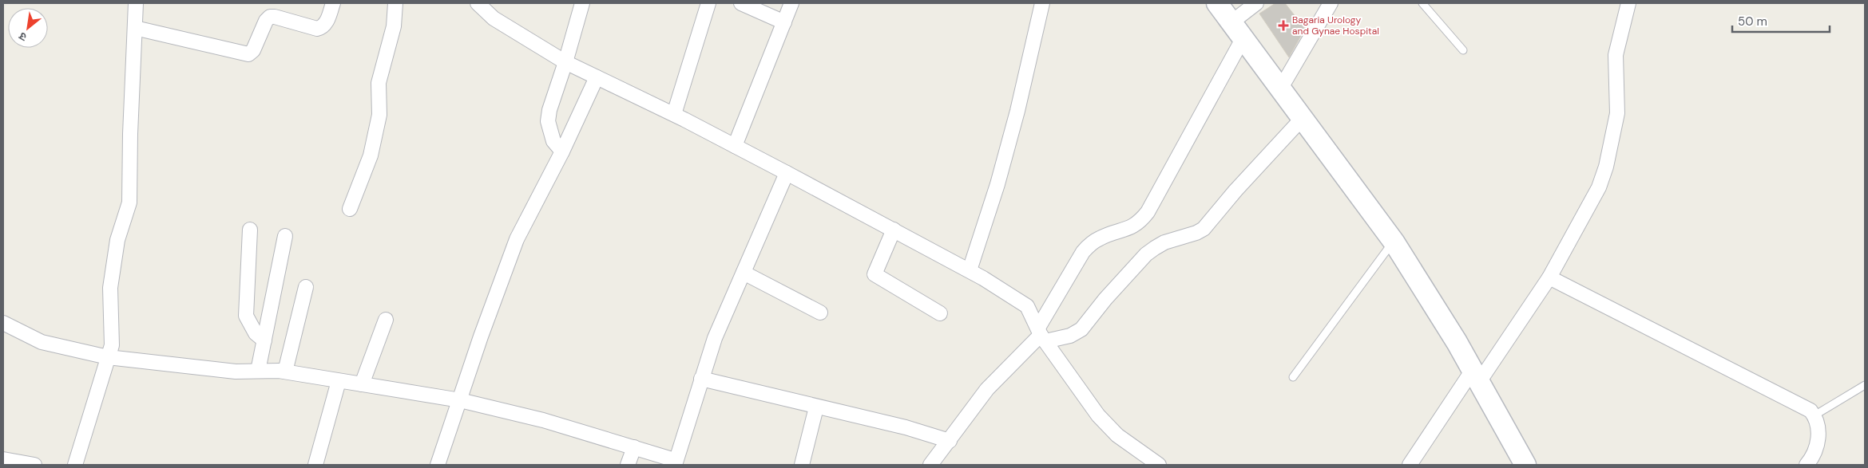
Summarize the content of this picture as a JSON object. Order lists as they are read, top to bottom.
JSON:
{
  "places": {
    "health": ["Bagaria Urology and Gynae Hospital"]
  },
  "scale_bar": "50 m",
  "north": "bottom left"
}
